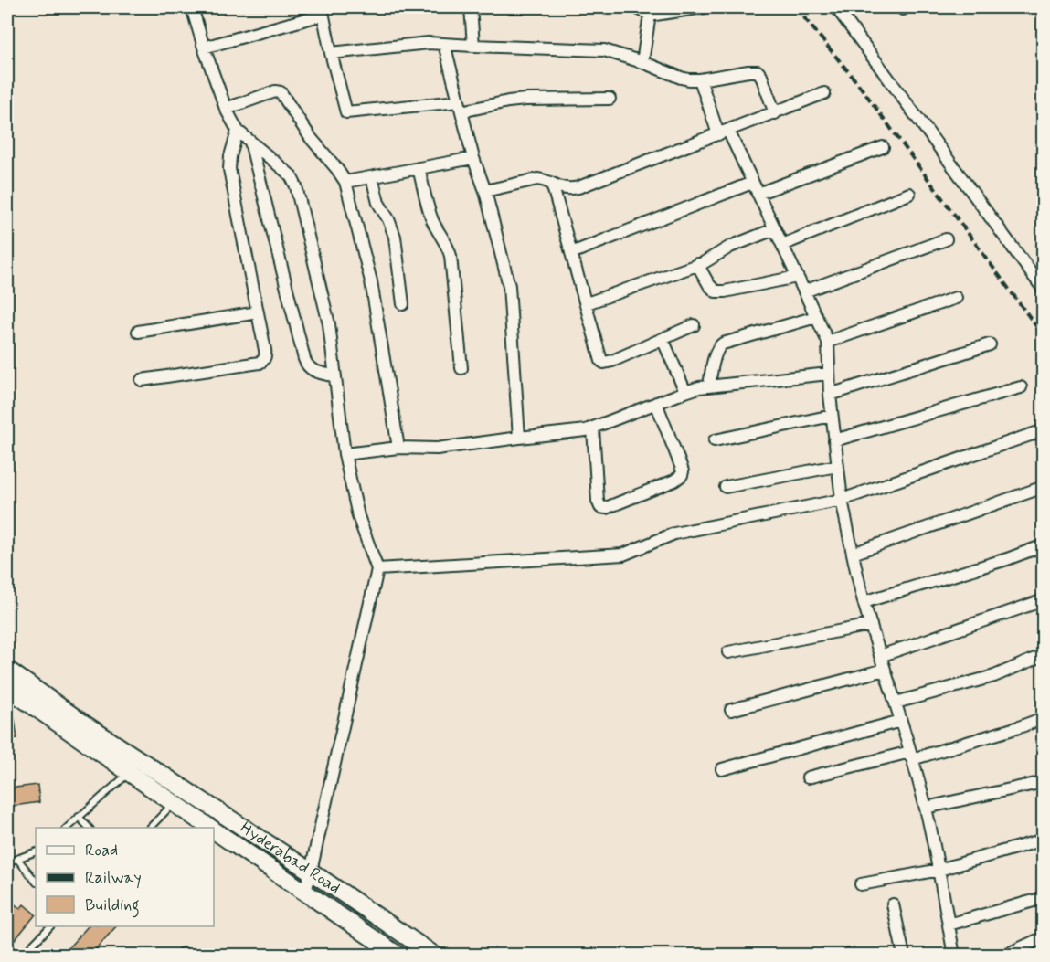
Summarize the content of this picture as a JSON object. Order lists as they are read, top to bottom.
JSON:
{
  "streets": {
    "main road": ["Hyderabad Road"]
  },
  "legend": ["Road", "Railway", "Building"]
}
